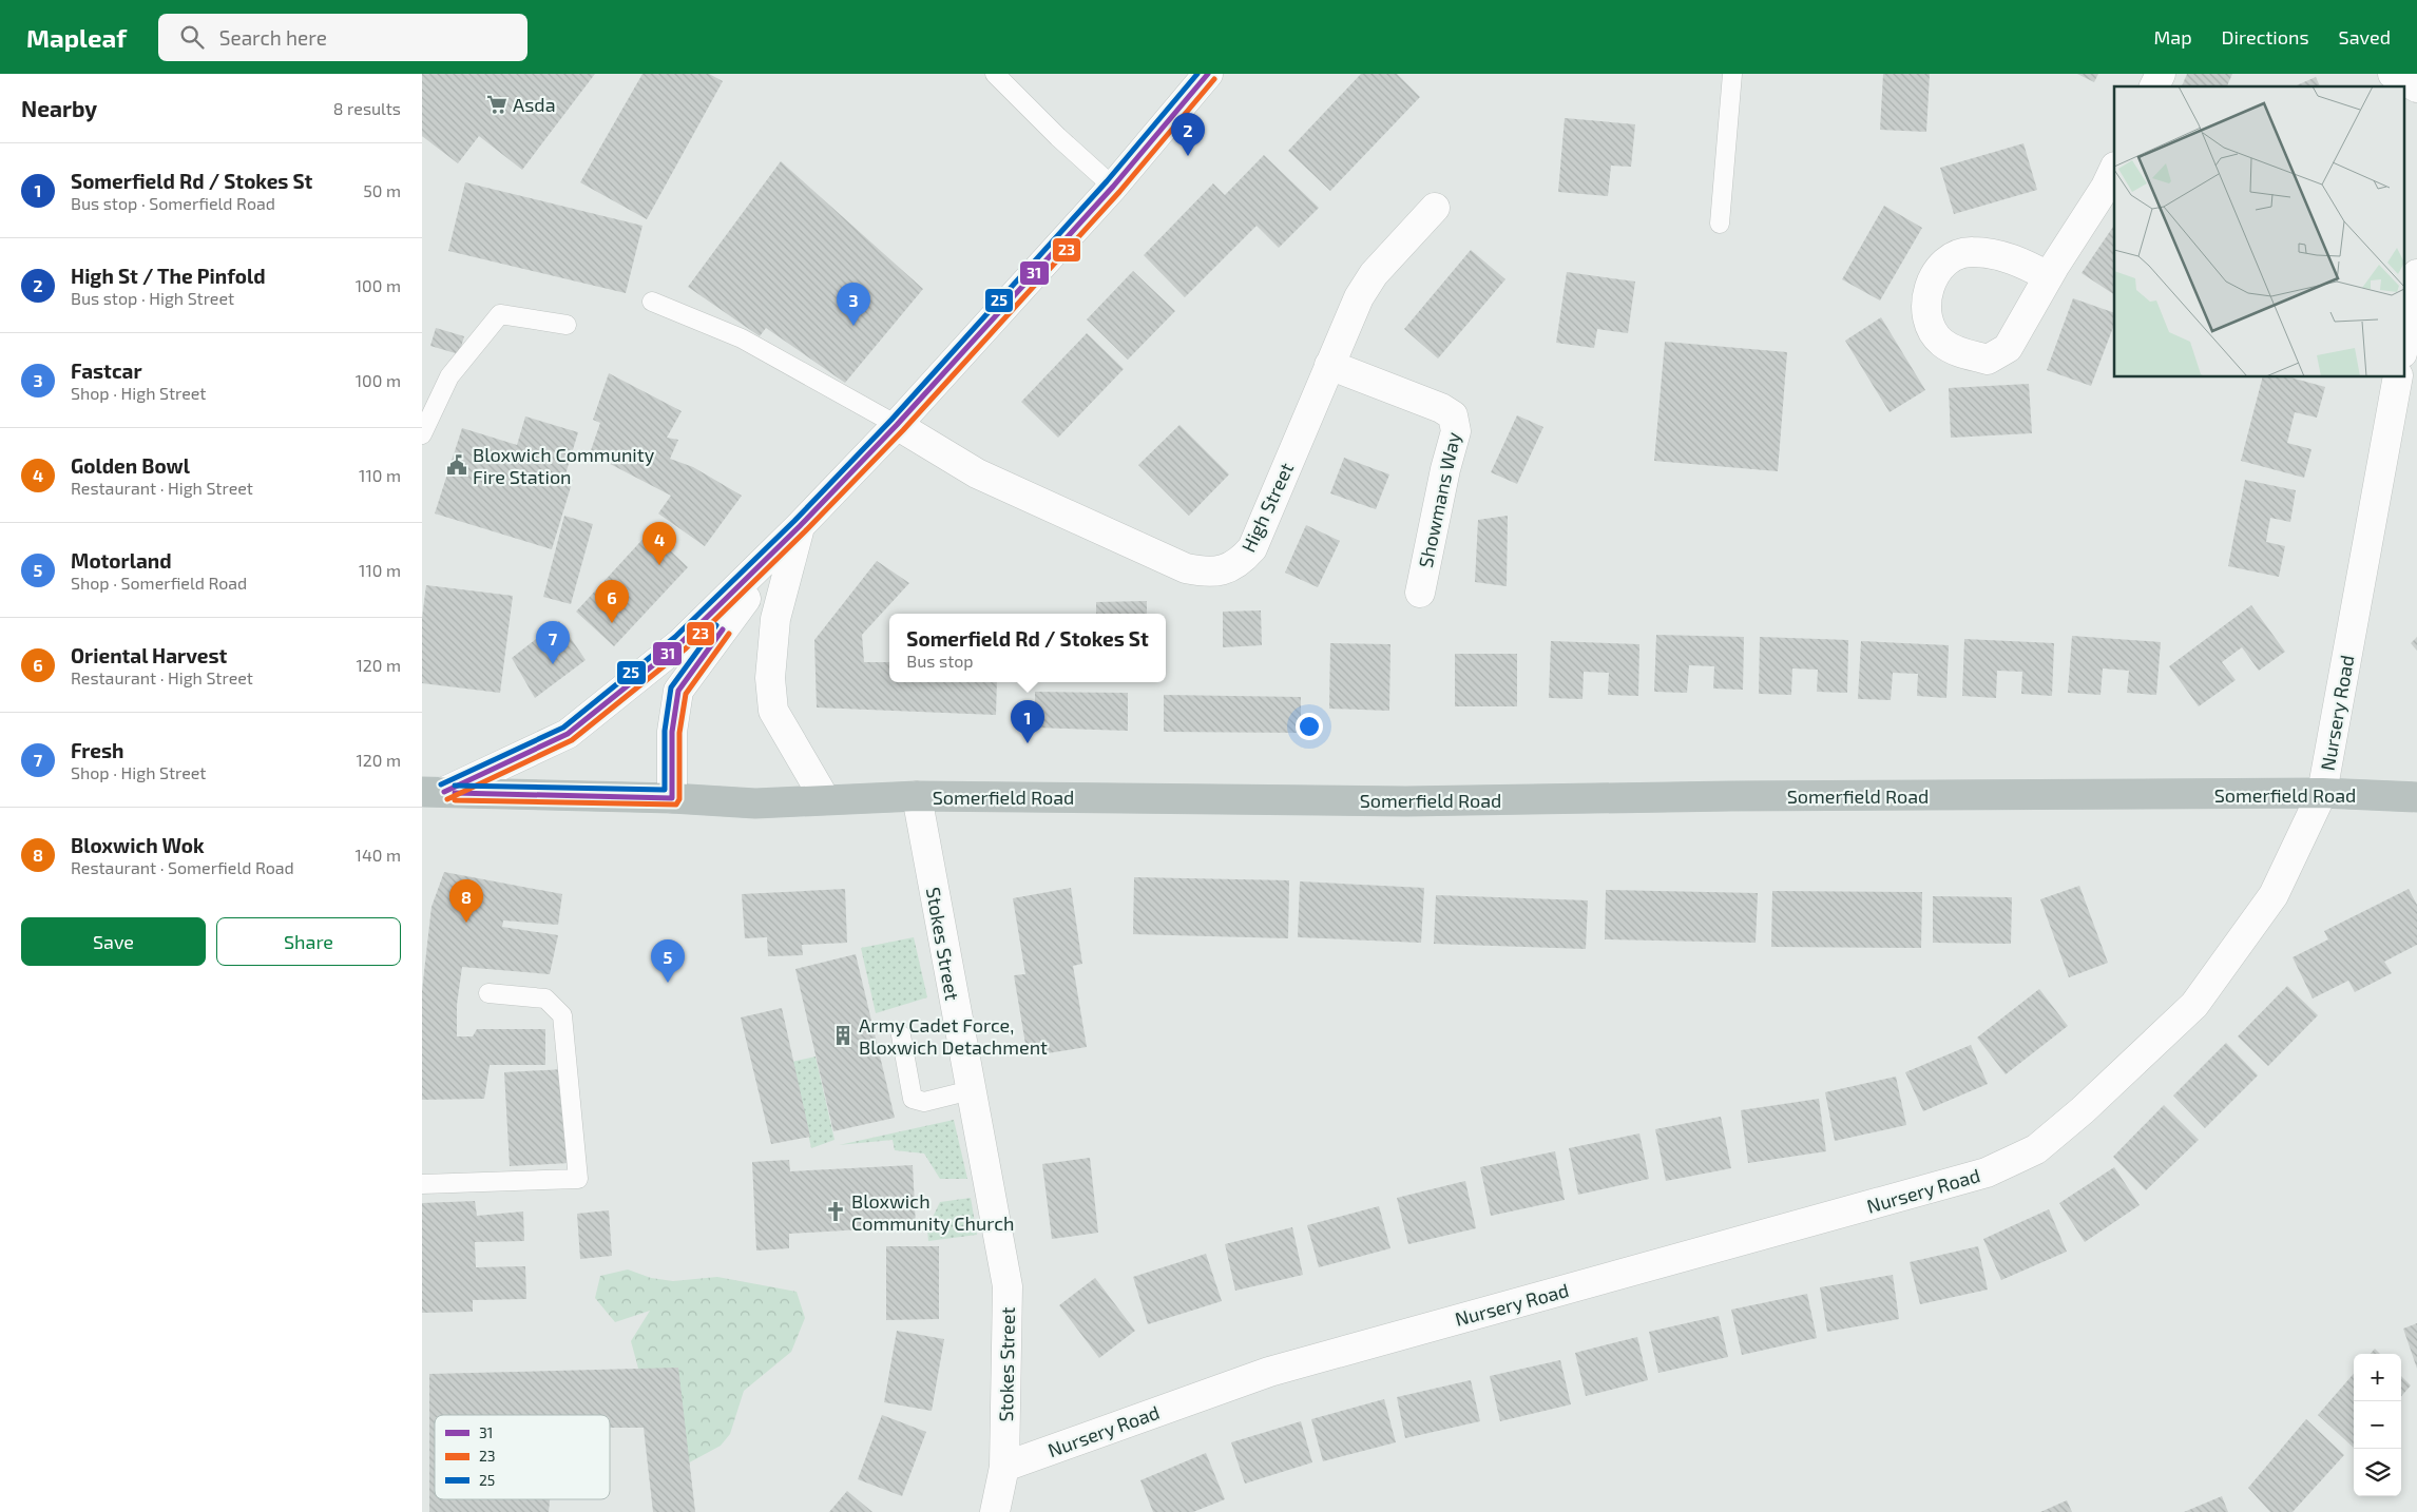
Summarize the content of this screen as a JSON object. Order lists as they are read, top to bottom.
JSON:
{
  "streets": {
    "highway": ["Somerfield Road"],
    "street": [
      "Showmans Way",
      "High Street",
      "Nursery Road",
      "Stokes Street"
    ]
  },
  "crossings": [
    ["Showmans Way", "High Street"],
    ["Nursery Road", "Somerfield Road"],
    ["Nursery Road", "Stokes Street"],
    ["Somerfield Road", "Stokes Street"]
  ],
  "places": {
    "supermarket": ["Asda"],
    "public building": ["Bloxwich Community Fire Station"],
    "building": ["Army Cadet Force, Bloxwich Detachment"],
    "church": ["Bloxwich Community Church"]
  },
  "lines": ["transit line 31", "transit line 25", "transit line 23"],
  "legend": ["31", "23", "25"],
  "page": {
    "header": "Mapleaf",
    "search": "Search here",
    "nav": ["Map", "Directions", "Saved"],
    "heading": ["Nearby", "8 results"],
    "pins": [
      "2",
      "3",
      "4",
      "6",
      "7",
      "1",
      "8",
      "5"
    ],
    "list": [
      {
        "mark": "1",
        "name": "Somerfield Rd / Stokes St",
        "note": "Bus stop · Somerfield Road",
        "value": "50 m"
      },
      {
        "mark": "2",
        "name": "High St / The Pinfold",
        "note": "Bus stop · High Street",
        "value": "100 m"
      },
      {
        "mark": "3",
        "name": "Fastcar",
        "note": "Shop · High Street",
        "value": "100 m"
      },
      {
        "mark": "4",
        "name": "Golden Bowl",
        "note": "Restaurant · High Street",
        "value": "110 m"
      },
      {
        "mark": "5",
        "name": "Motorland",
        "note": "Shop · Somerfield Road",
        "value": "110 m"
      },
      {
        "mark": "6",
        "name": "Oriental Harvest",
        "note": "Restaurant · High Street",
        "value": "120 m"
      },
      {
        "mark": "7",
        "name": "Fresh",
        "note": "Shop · High Street",
        "value": "120 m"
      },
      {
        "mark": "8",
        "name": "Bloxwich Wok",
        "note": "Restaurant · Somerfield Road",
        "value": "140 m"
      }
    ],
    "popup": ["Somerfield Rd / Stokes St", "Bus stop"],
    "buttons": ["Save", "Share"],
    "map_buttons": ["+", "−"]
  }
}
